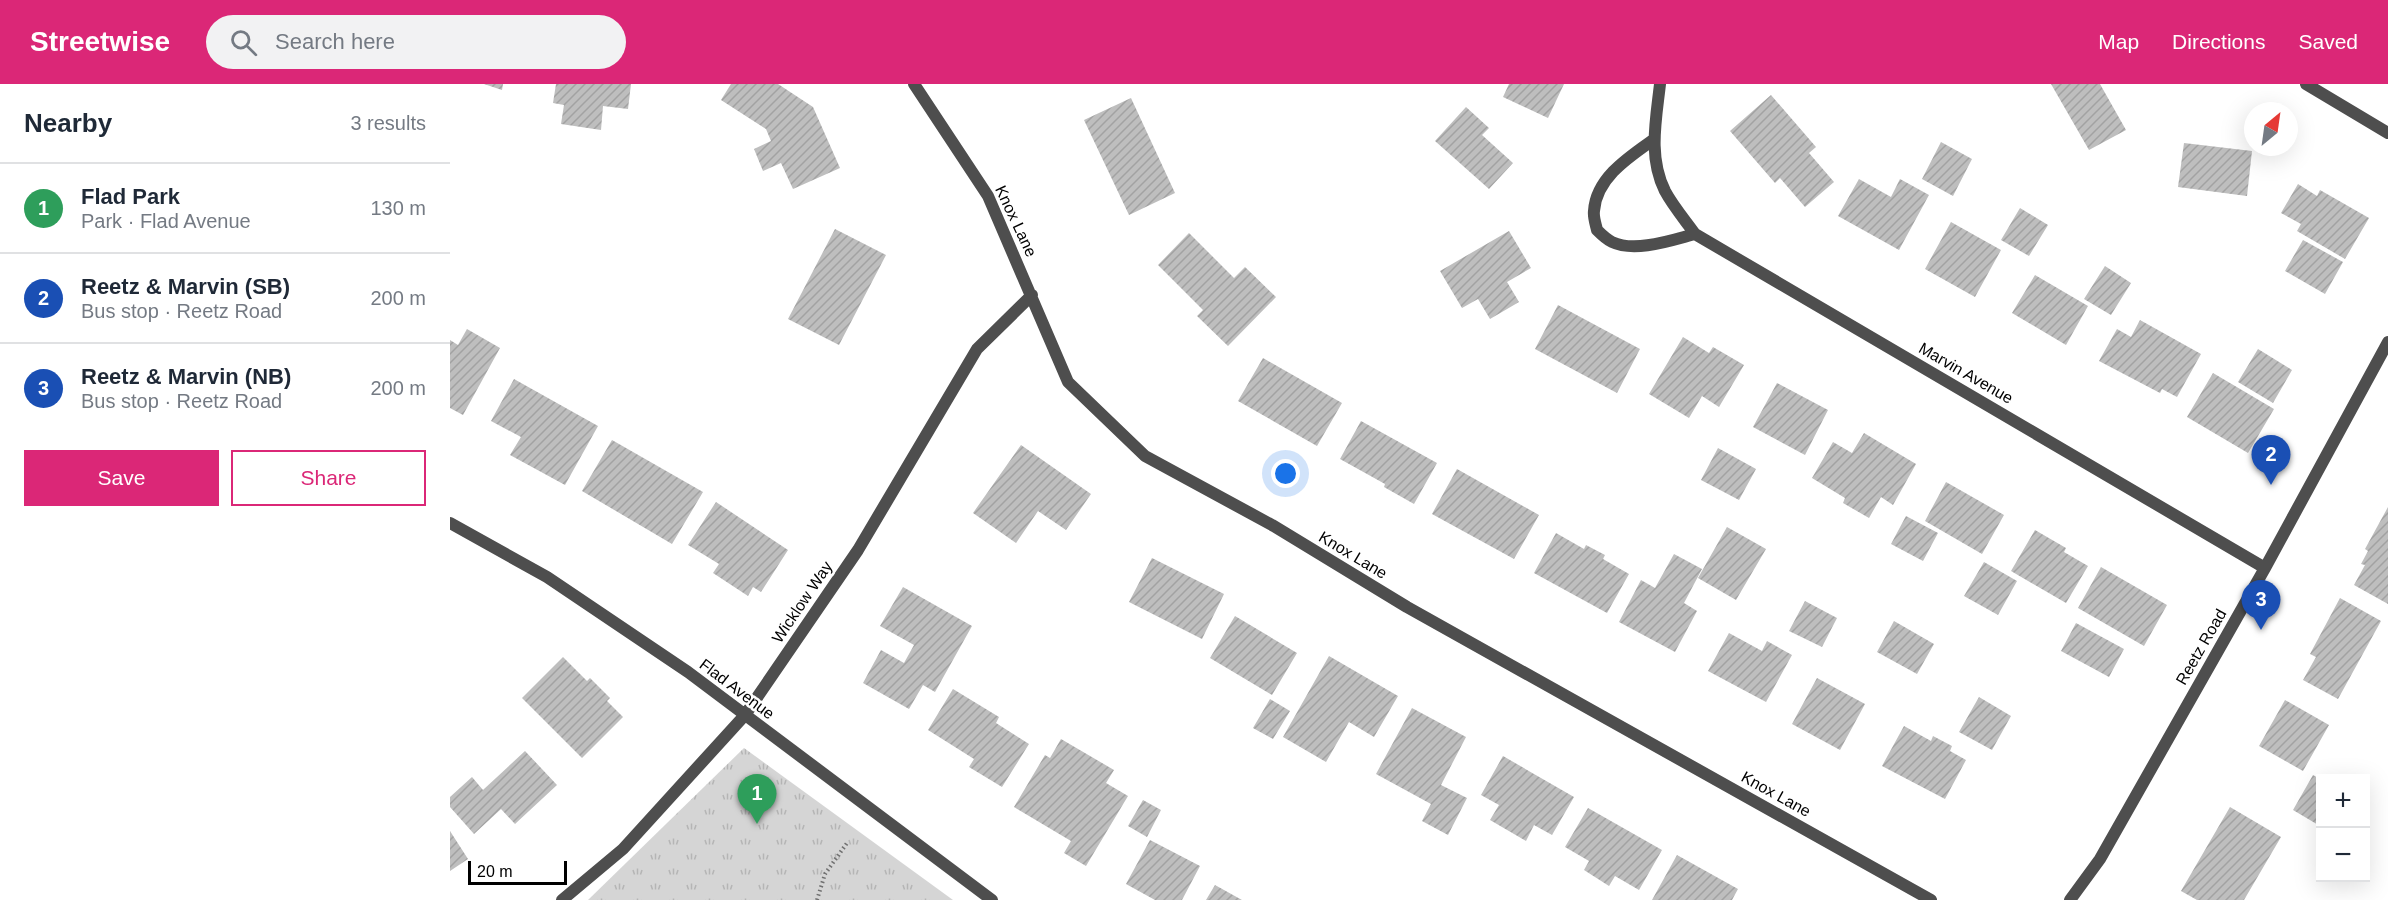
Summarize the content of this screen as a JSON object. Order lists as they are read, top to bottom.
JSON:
{
  "streets": {
    "street": [
      "Knox Lane",
      "Marvin Avenue",
      "Wicklow Way",
      "Reetz Road",
      "Flad Avenue"
    ]
  },
  "crossings": [
    ["Knox Lane", "Wicklow Way"],
    ["Marvin Avenue", "Reetz Road"],
    ["Wicklow Way", "Flad Avenue"]
  ],
  "scale_bar": "20 m",
  "north": "top right",
  "page": {
    "header": "Streetwise",
    "search": "Search here",
    "nav": ["Map", "Directions", "Saved"],
    "heading": ["Nearby", "3 results"],
    "list": [
      {
        "mark": "1",
        "name": "Flad Park",
        "note": "Park · Flad Avenue",
        "value": "130 m"
      },
      {
        "mark": "2",
        "name": "Reetz & Marvin (SB)",
        "note": "Bus stop · Reetz Road",
        "value": "200 m"
      },
      {
        "mark": "3",
        "name": "Reetz & Marvin (NB)",
        "note": "Bus stop · Reetz Road",
        "value": "200 m"
      }
    ],
    "buttons": ["Save", "Share"],
    "pins": ["2", "3", "1"],
    "map_buttons": ["+", "−"],
    "scale": "20 m"
  }
}
